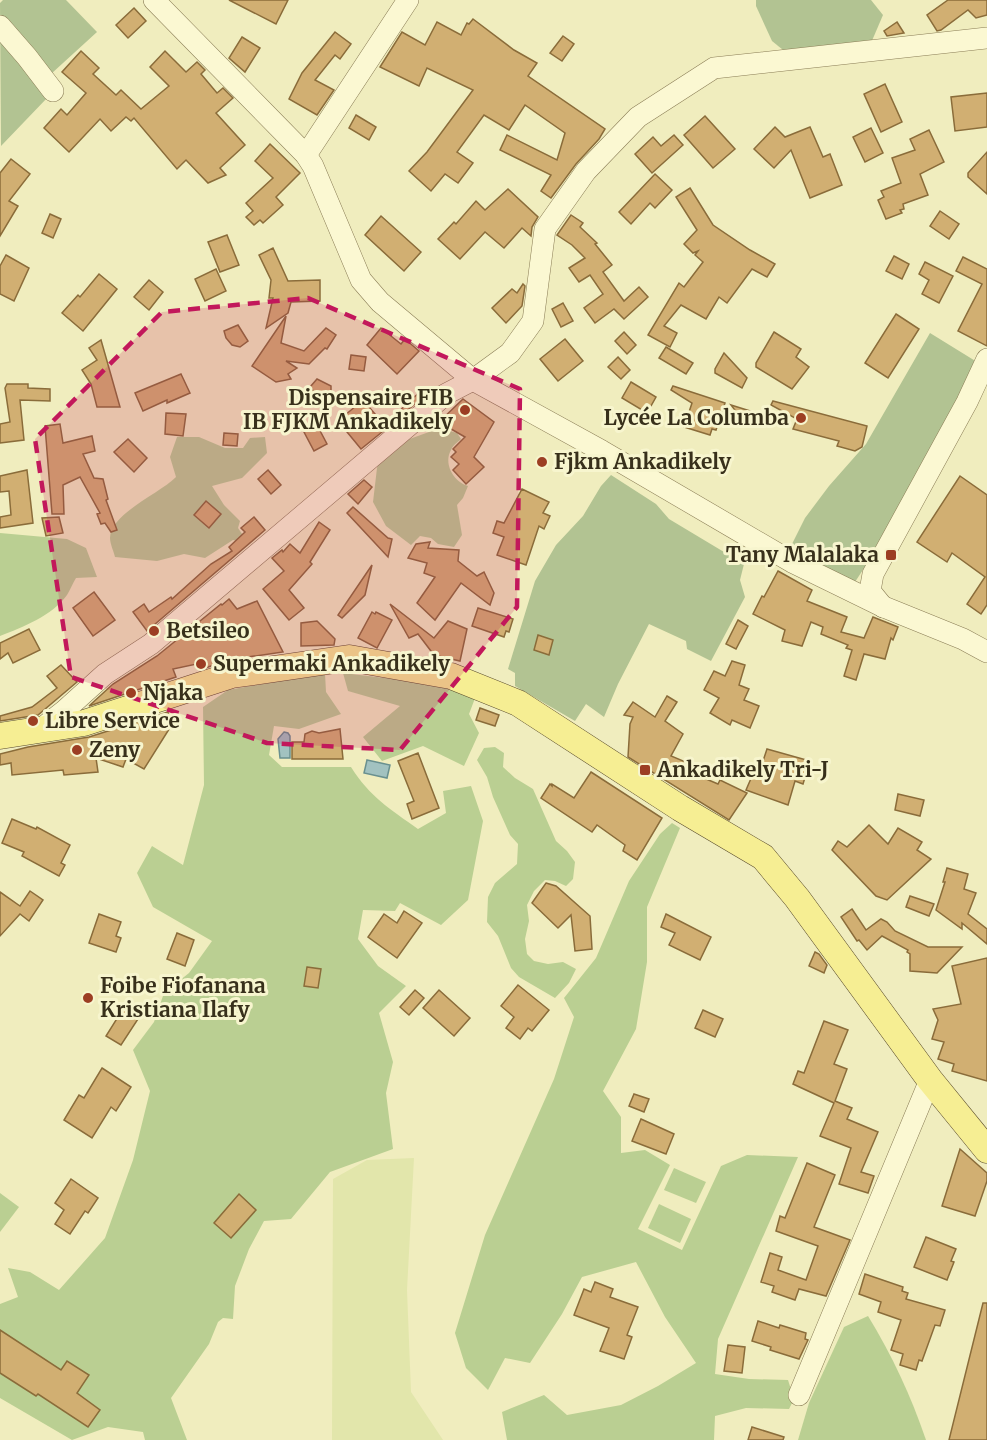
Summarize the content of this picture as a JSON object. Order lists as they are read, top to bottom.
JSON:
{
  "places": {
    "other": [
      "Dispensaire FIB IB FJKM Ankadikely",
      "Lycée La Columba",
      "Fjkm Ankadikely",
      "Betsileo",
      "Supermaki Ankadikely",
      "Njaka",
      "Libre Service",
      "Zeny",
      "Foibe Fiofanana Kristiana Ilafy"
    ],
    "transit": ["Tany Malalaka", "Ankadikely Tri-J"]
  }
}
